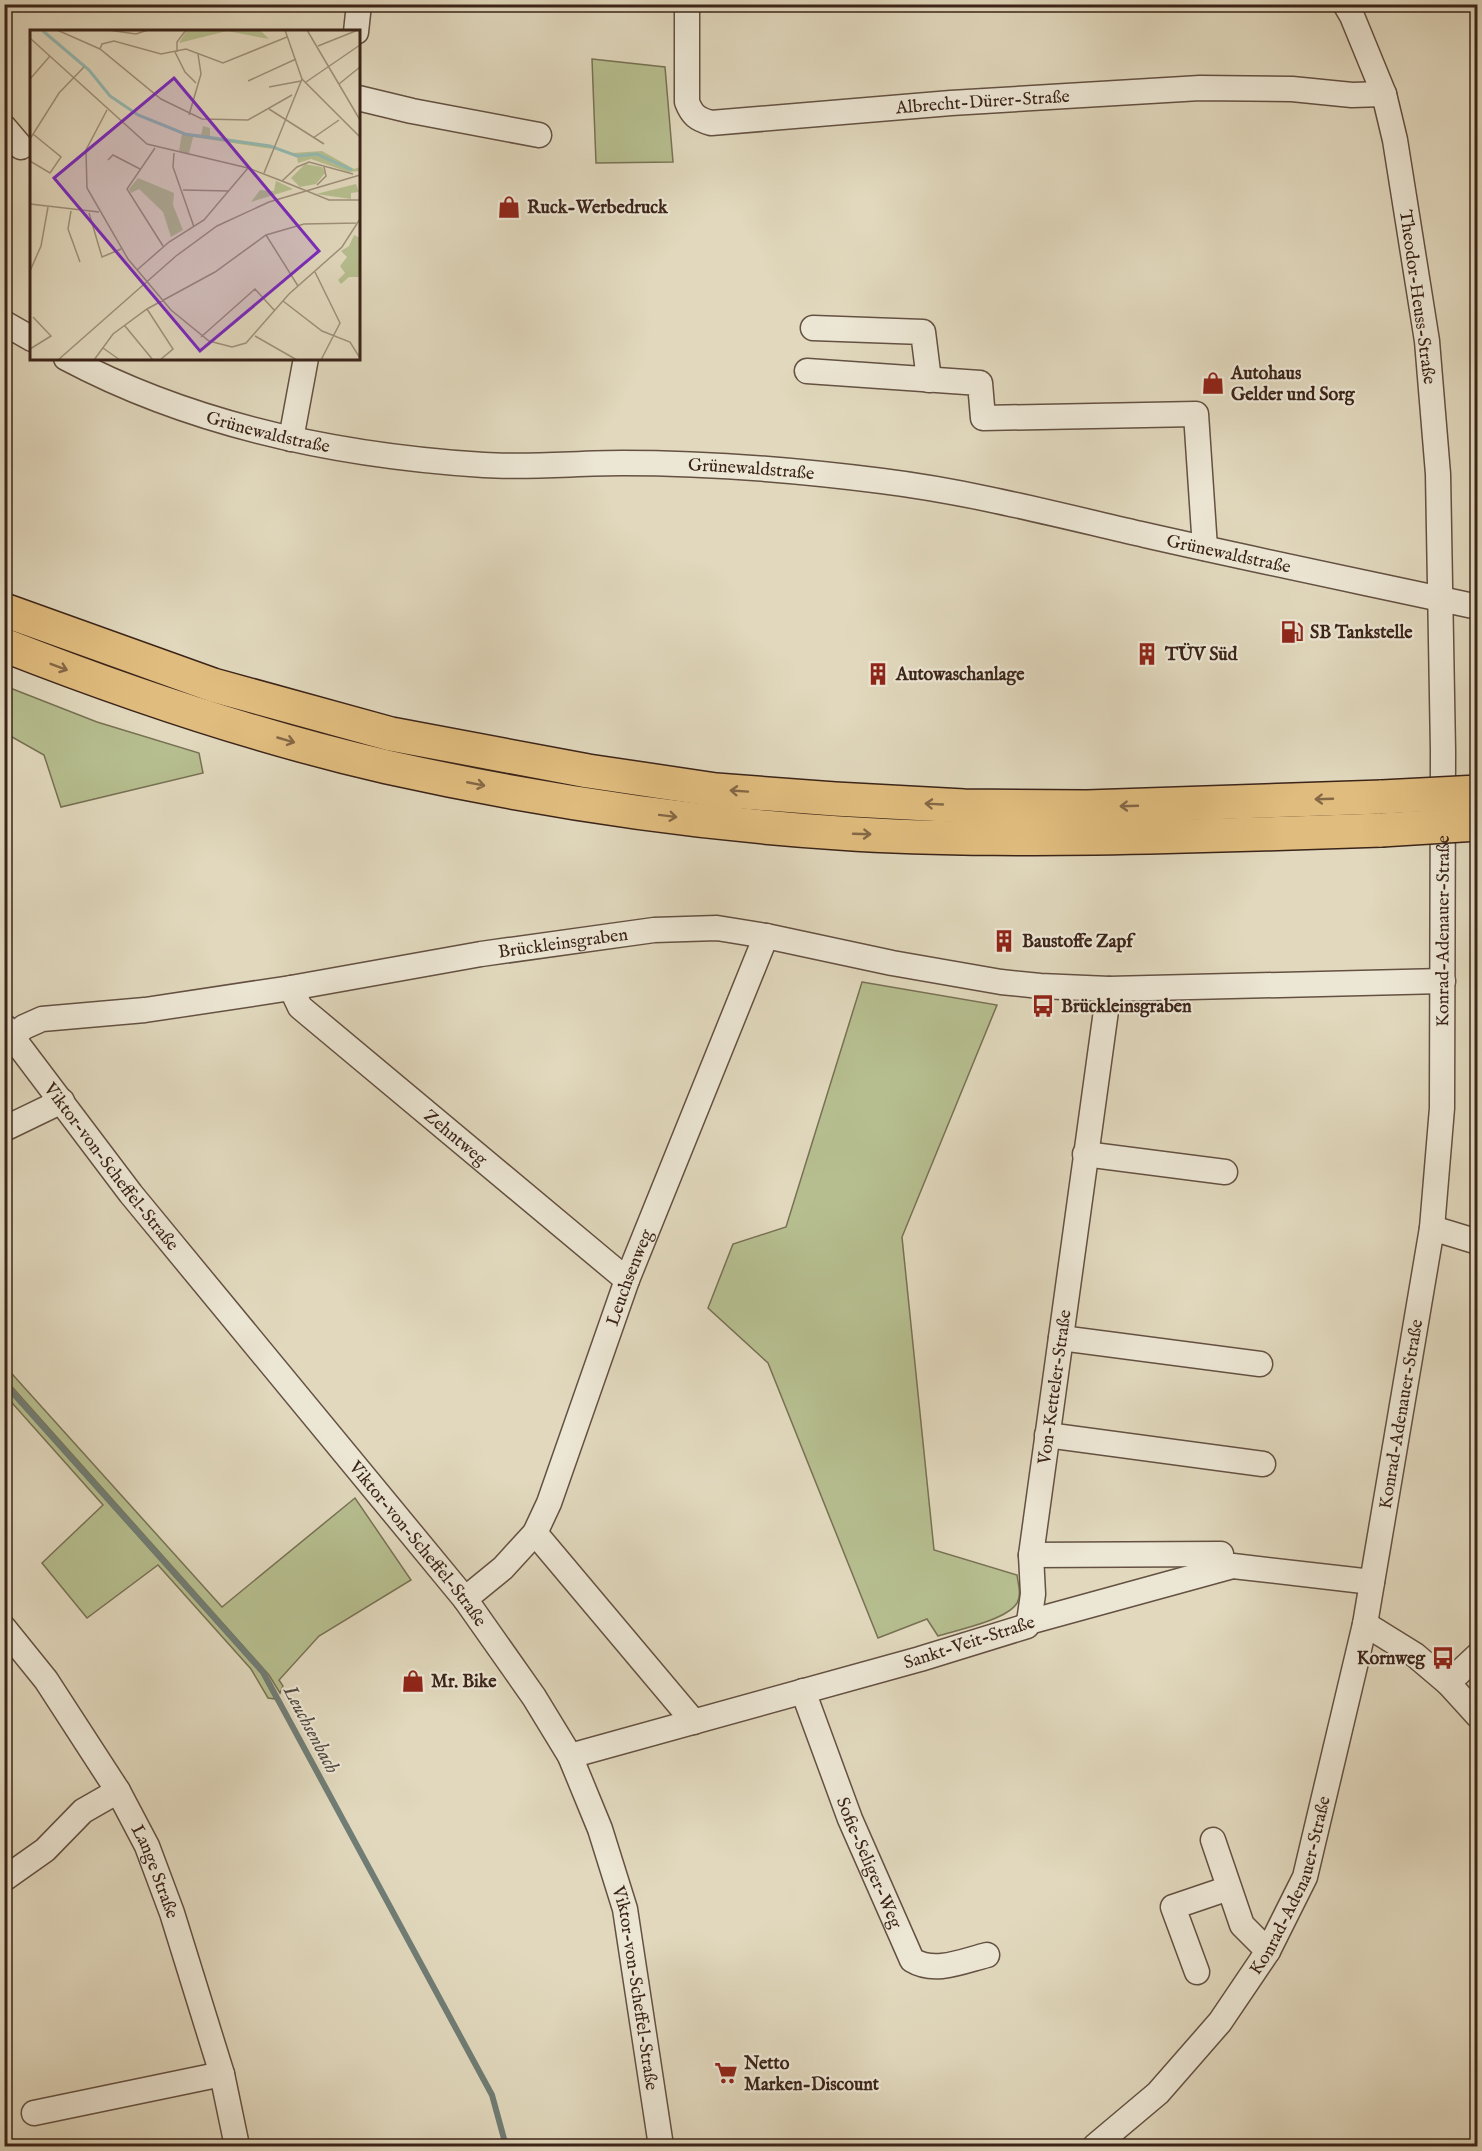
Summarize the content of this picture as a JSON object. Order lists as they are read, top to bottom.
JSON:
{
  "streets": {
    "street": [
      "Albrecht-Dürer-Straße",
      "Theodor-Heuss-Straße",
      "Grünewaldstraße",
      "Konrad-Adenauer-Straße",
      "Brückleinsgraben",
      "Zehntweg",
      "Viktor-von-Scheffel-Straße",
      "Leuchsenweg",
      "Von-Ketteler-Straße",
      "Sankt-Veit-Straße",
      "Sofie-Seliger-Weg",
      "Lange Straße"
    ]
  },
  "crossings": [
    ["Albrecht-Dürer-Straße", "Theodor-Heuss-Straße"],
    ["Theodor-Heuss-Straße", "Grünewaldstraße"],
    ["Theodor-Heuss-Straße", "Konrad-Adenauer-Straße"],
    ["Grünewaldstraße", "Konrad-Adenauer-Straße"],
    ["Konrad-Adenauer-Straße", "Brückleinsgraben"],
    ["Konrad-Adenauer-Straße", "Sankt-Veit-Straße"],
    ["Brückleinsgraben", "Zehntweg"],
    ["Brückleinsgraben", "Viktor-von-Scheffel-Straße"],
    ["Brückleinsgraben", "Leuchsenweg"],
    ["Brückleinsgraben", "Von-Ketteler-Straße"],
    ["Zehntweg", "Leuchsenweg"],
    ["Viktor-von-Scheffel-Straße", "Leuchsenweg"],
    ["Viktor-von-Scheffel-Straße", "Sankt-Veit-Straße"],
    ["Von-Ketteler-Straße", "Sankt-Veit-Straße"],
    ["Sankt-Veit-Straße", "Sofie-Seliger-Weg"]
  ],
  "water": ["Leuchsenbach"],
  "places": {
    "shop": ["Ruck-Werbedruck", "Autohaus Gelder und Sorg", "Mr. Bike"],
    "fuel station": ["SB Tankstelle"],
    "building": ["TÜV Süd", "Autowaschanlage", "Baustoffe Zapf"],
    "bus stop": ["Brückleinsgraben", "Kornweg"],
    "supermarket": ["Netto Marken-Discount"]
  }
}
